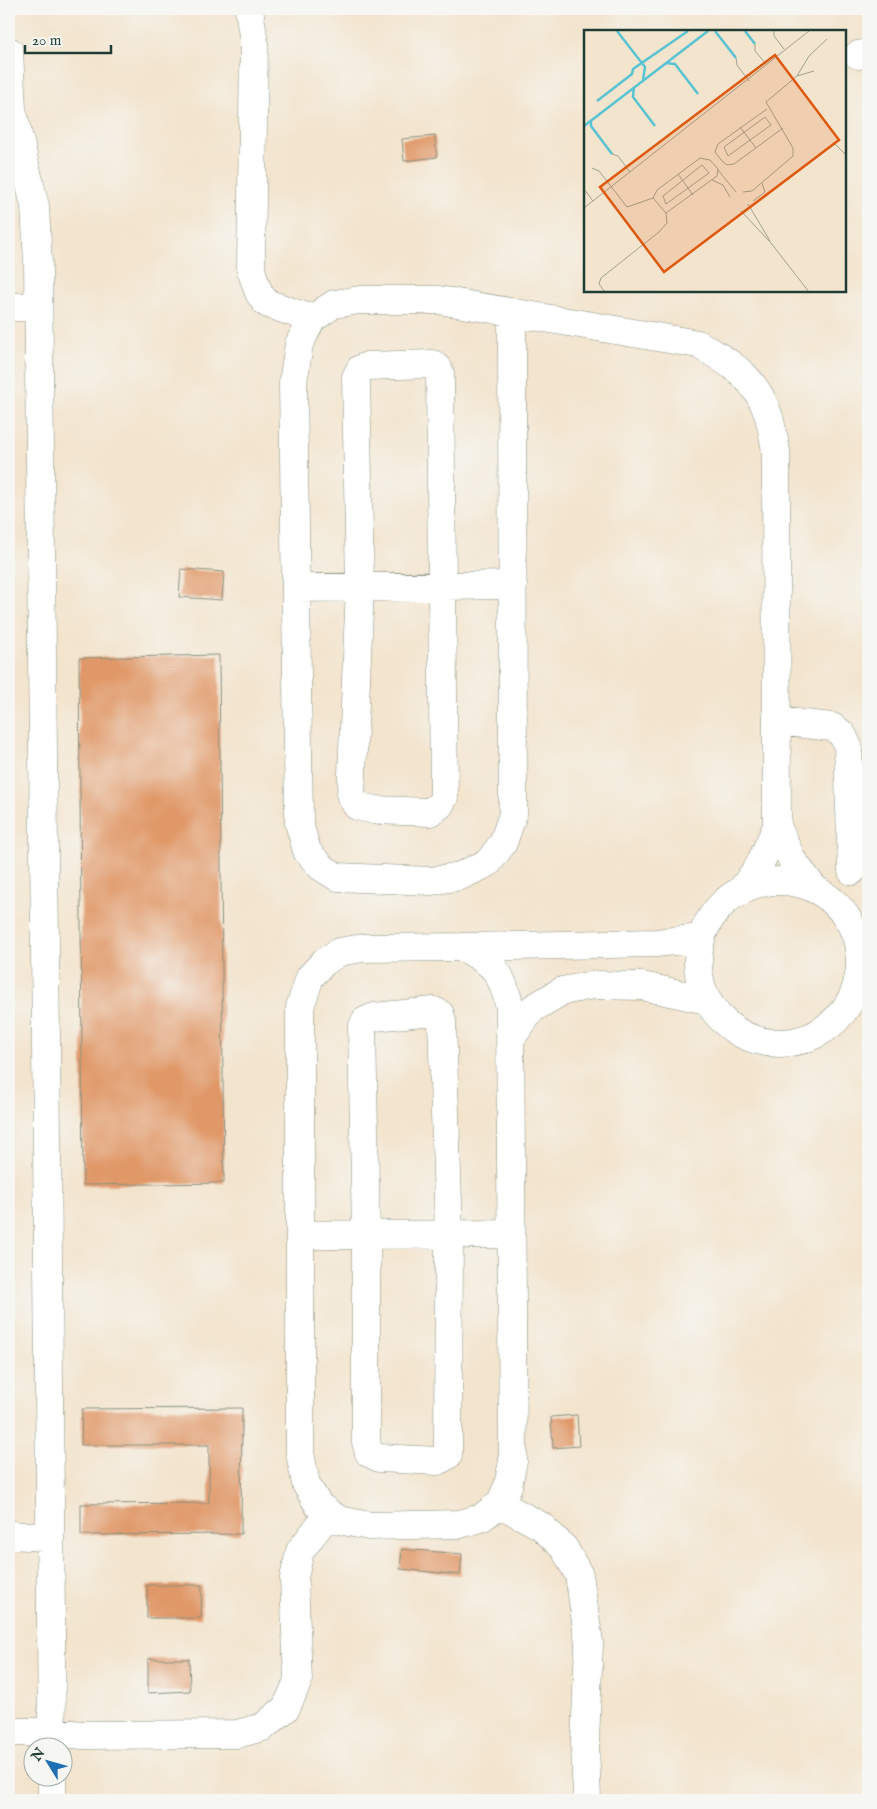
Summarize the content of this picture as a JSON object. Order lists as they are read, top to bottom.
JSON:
{
  "scale_bar": "20 m",
  "north": "top left"
}
